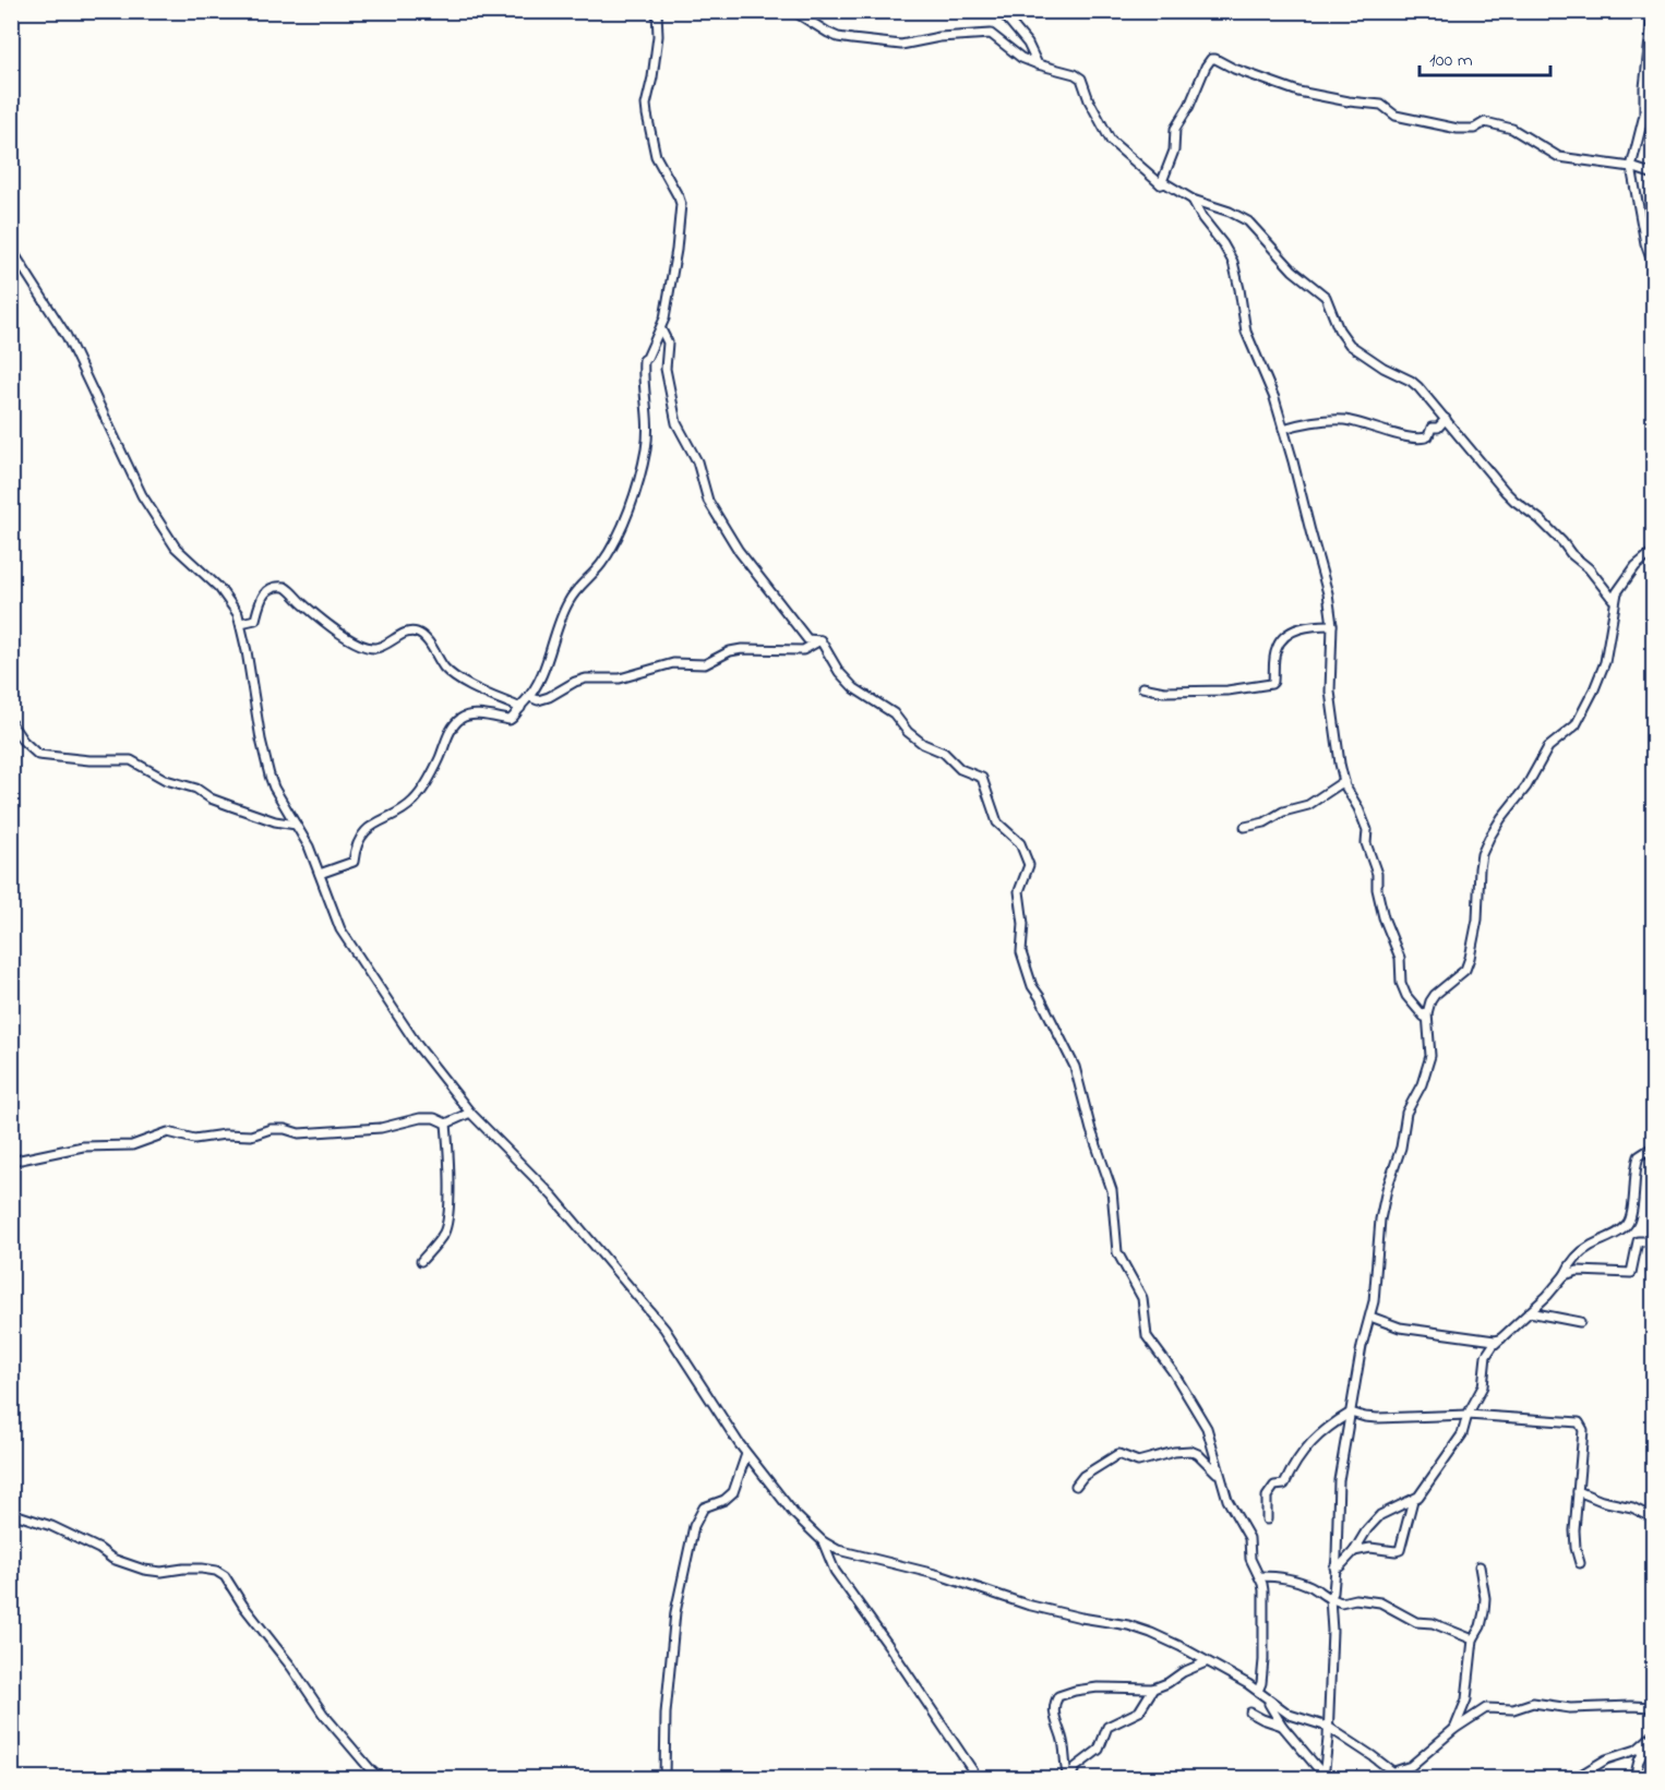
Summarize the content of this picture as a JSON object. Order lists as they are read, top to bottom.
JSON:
{
  "scale_bar": "100 m"
}
